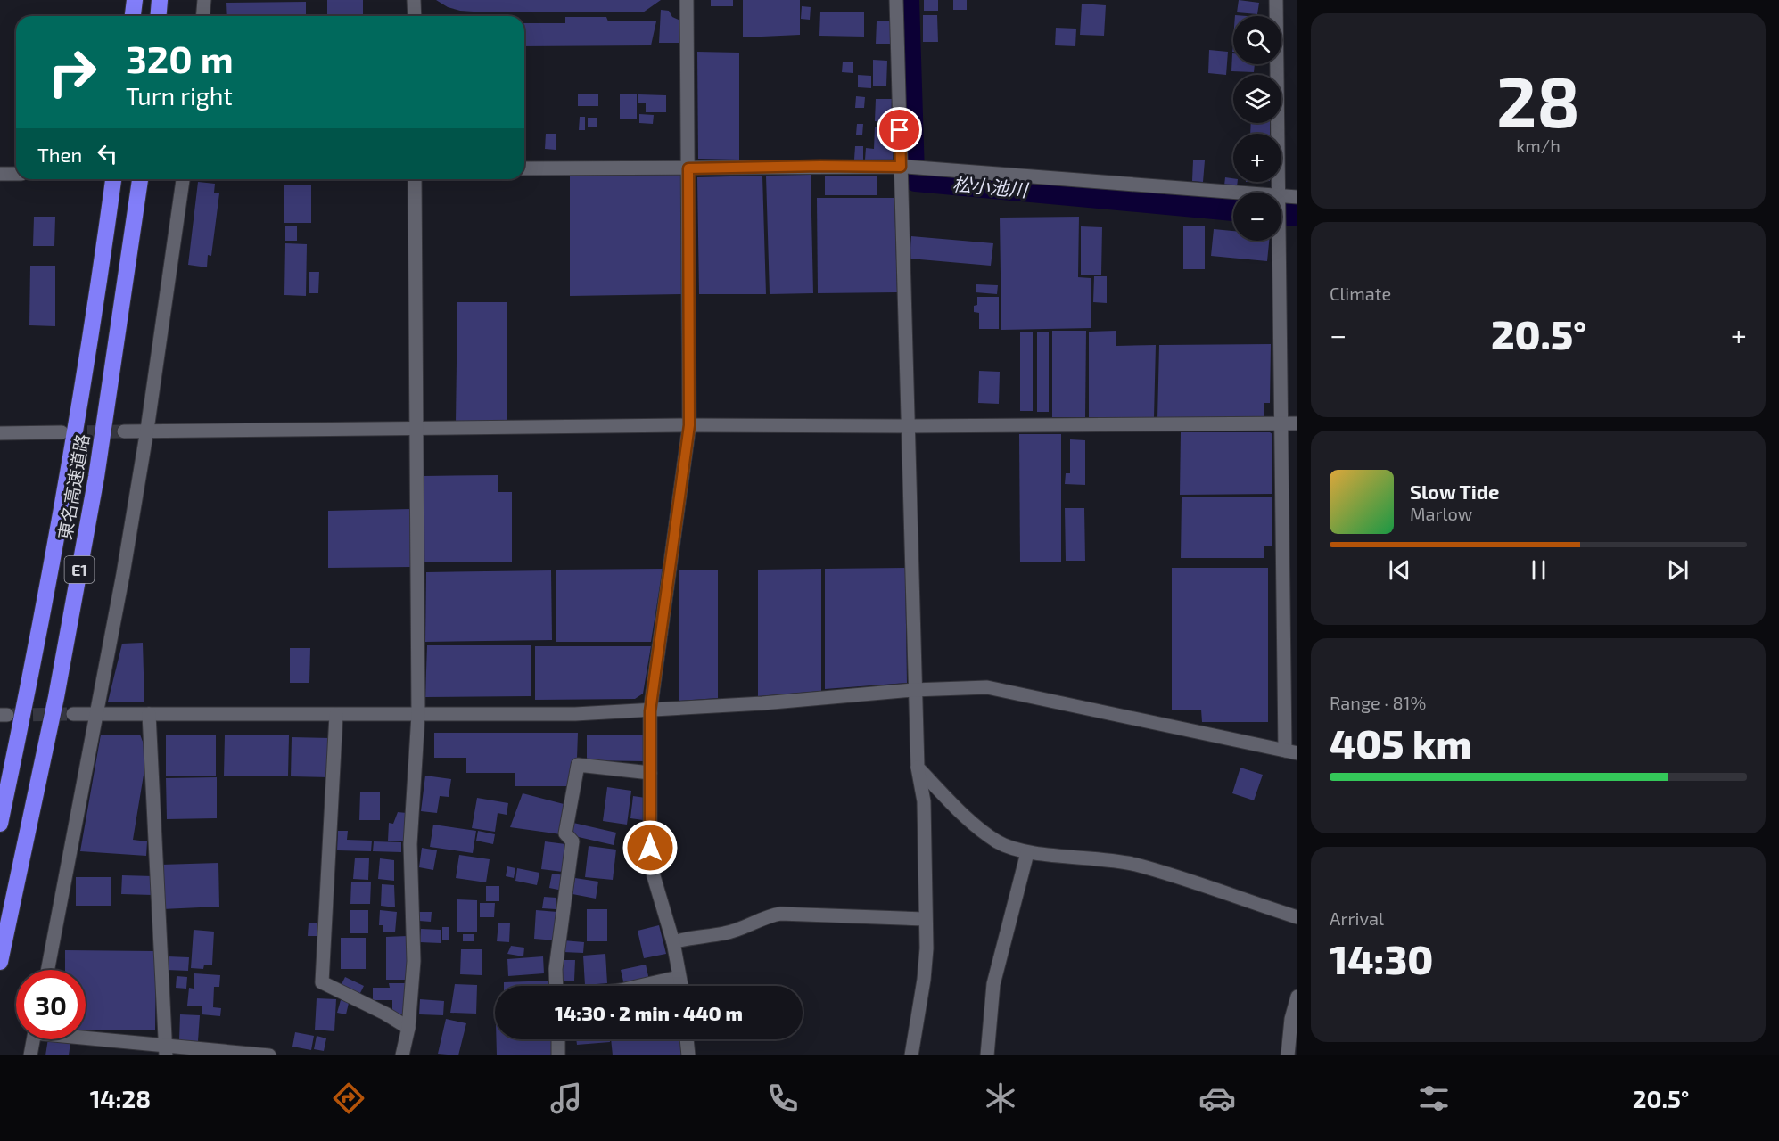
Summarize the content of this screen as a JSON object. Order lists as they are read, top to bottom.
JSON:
{
  "streets": {
    "highway": ["東名高速道路", "E1"]
  },
  "water": ["松小池川"],
  "page": {
    "tile": [
      ["28", "km/h"],
      "Climate",
      ["Range · 81%", "405 km"],
      ["Arrival", "14:30"]
    ],
    "map_buttons": ["+", "−"],
    "turn": ["320 m", "Turn right"],
    "then": "Then",
    "heat": ["−", "20.5°", "+"],
    "song": ["Slow Tide", "Marlow"],
    "limit": "30",
    "trip": "14:30 · 2 min · 440 m",
    "tabs": ["14:28", "20.5°"]
  }
}
